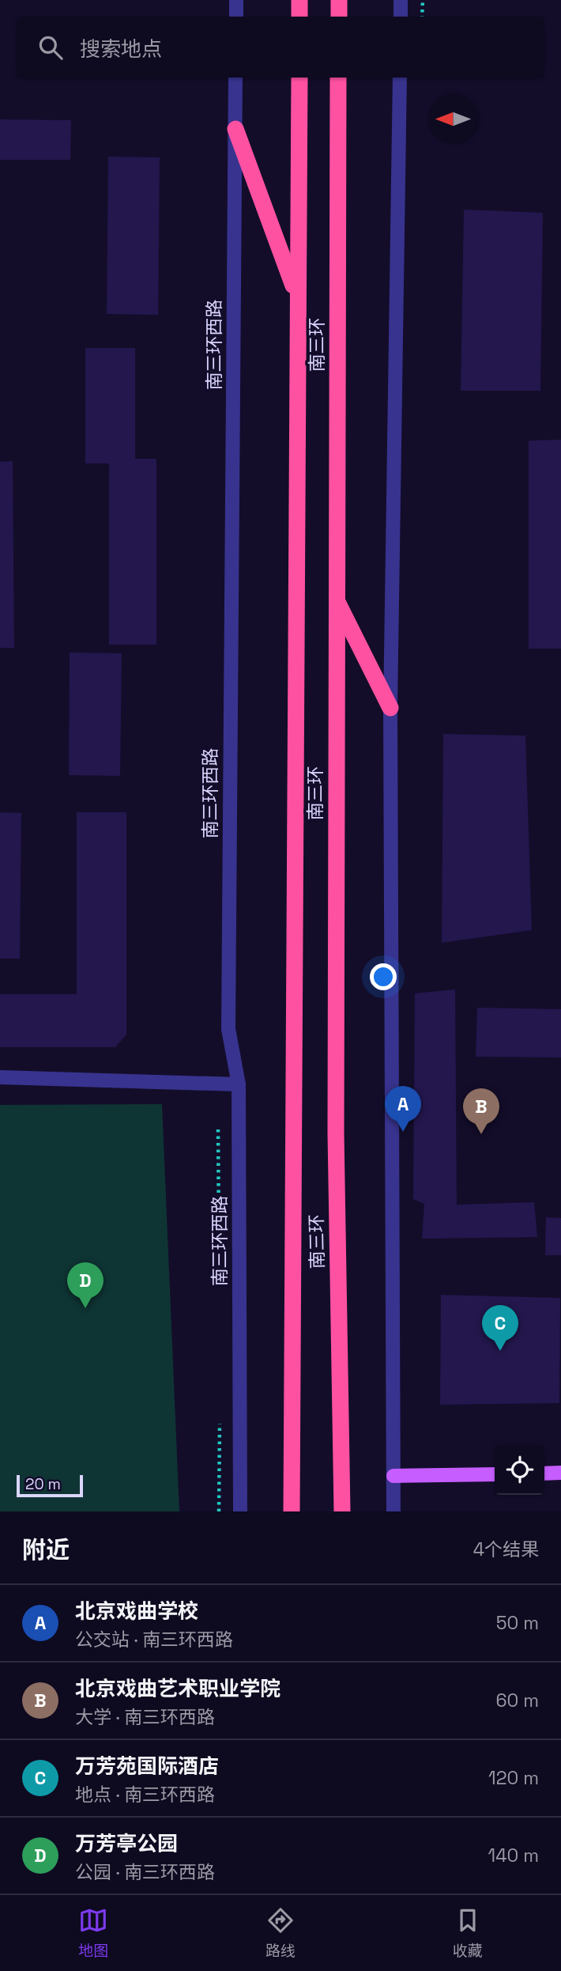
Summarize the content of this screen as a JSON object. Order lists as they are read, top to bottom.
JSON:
{
  "streets": {
    "highway": ["南三环"],
    "street": ["南三环西路"]
  },
  "scale_bar": "20 m",
  "north": "left",
  "page": {
    "search": "搜索地点",
    "pins": [
      "A",
      "B",
      "D",
      "C"
    ],
    "scale": "20 m",
    "heading": ["附近", "4个结果"],
    "list": [
      {
        "mark": "A",
        "name": "北京戏曲学校",
        "note": "公交站 · 南三环西路",
        "value": "50 m"
      },
      {
        "mark": "B",
        "name": "北京戏曲艺术职业学院",
        "note": "大学 · 南三环西路",
        "value": "60 m"
      },
      {
        "mark": "C",
        "name": "万芳苑国际酒店",
        "note": "地点 · 南三环西路",
        "value": "120 m"
      },
      {
        "mark": "D",
        "name": "万芳亭公园",
        "note": "公园 · 南三环西路",
        "value": "140 m"
      }
    ],
    "nav": ["地图", "路线", "收藏"]
  }
}
